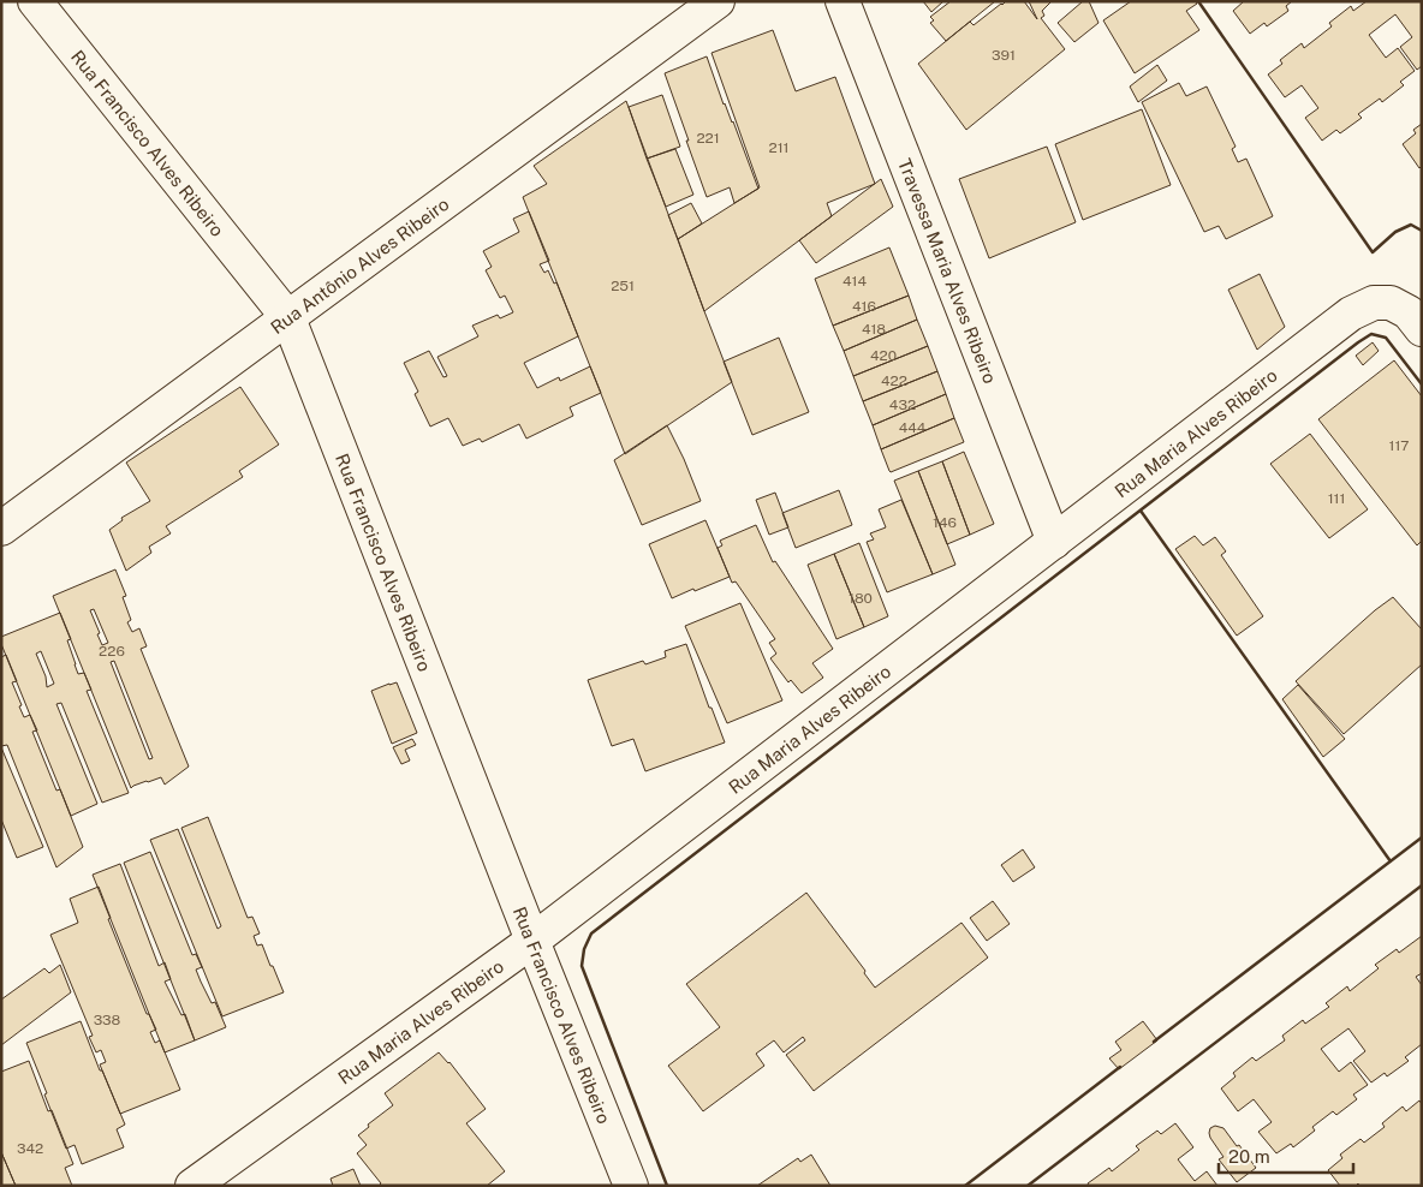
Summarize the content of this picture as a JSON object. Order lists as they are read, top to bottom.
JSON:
{
  "streets": {
    "street": [
      "Rua Francisco Alves Ribeiro",
      "Rua Antônio Alves Ribeiro",
      "Travessa Maria Alves Ribeiro",
      "Rua Maria Alves Ribeiro"
    ]
  },
  "crossings": [
    ["Rua Francisco Alves Ribeiro", "Rua Antônio Alves Ribeiro"],
    ["Rua Francisco Alves Ribeiro", "Rua Maria Alves Ribeiro"],
    ["Travessa Maria Alves Ribeiro", "Rua Maria Alves Ribeiro"]
  ],
  "house_numbers": [
    "391",
    "221",
    "211",
    "414",
    "251",
    "416",
    "418",
    "420",
    "422",
    "432",
    "444",
    "117",
    "111",
    "146",
    "180",
    "226",
    "338",
    "342"
  ],
  "scale_bar": "20 m"
}
